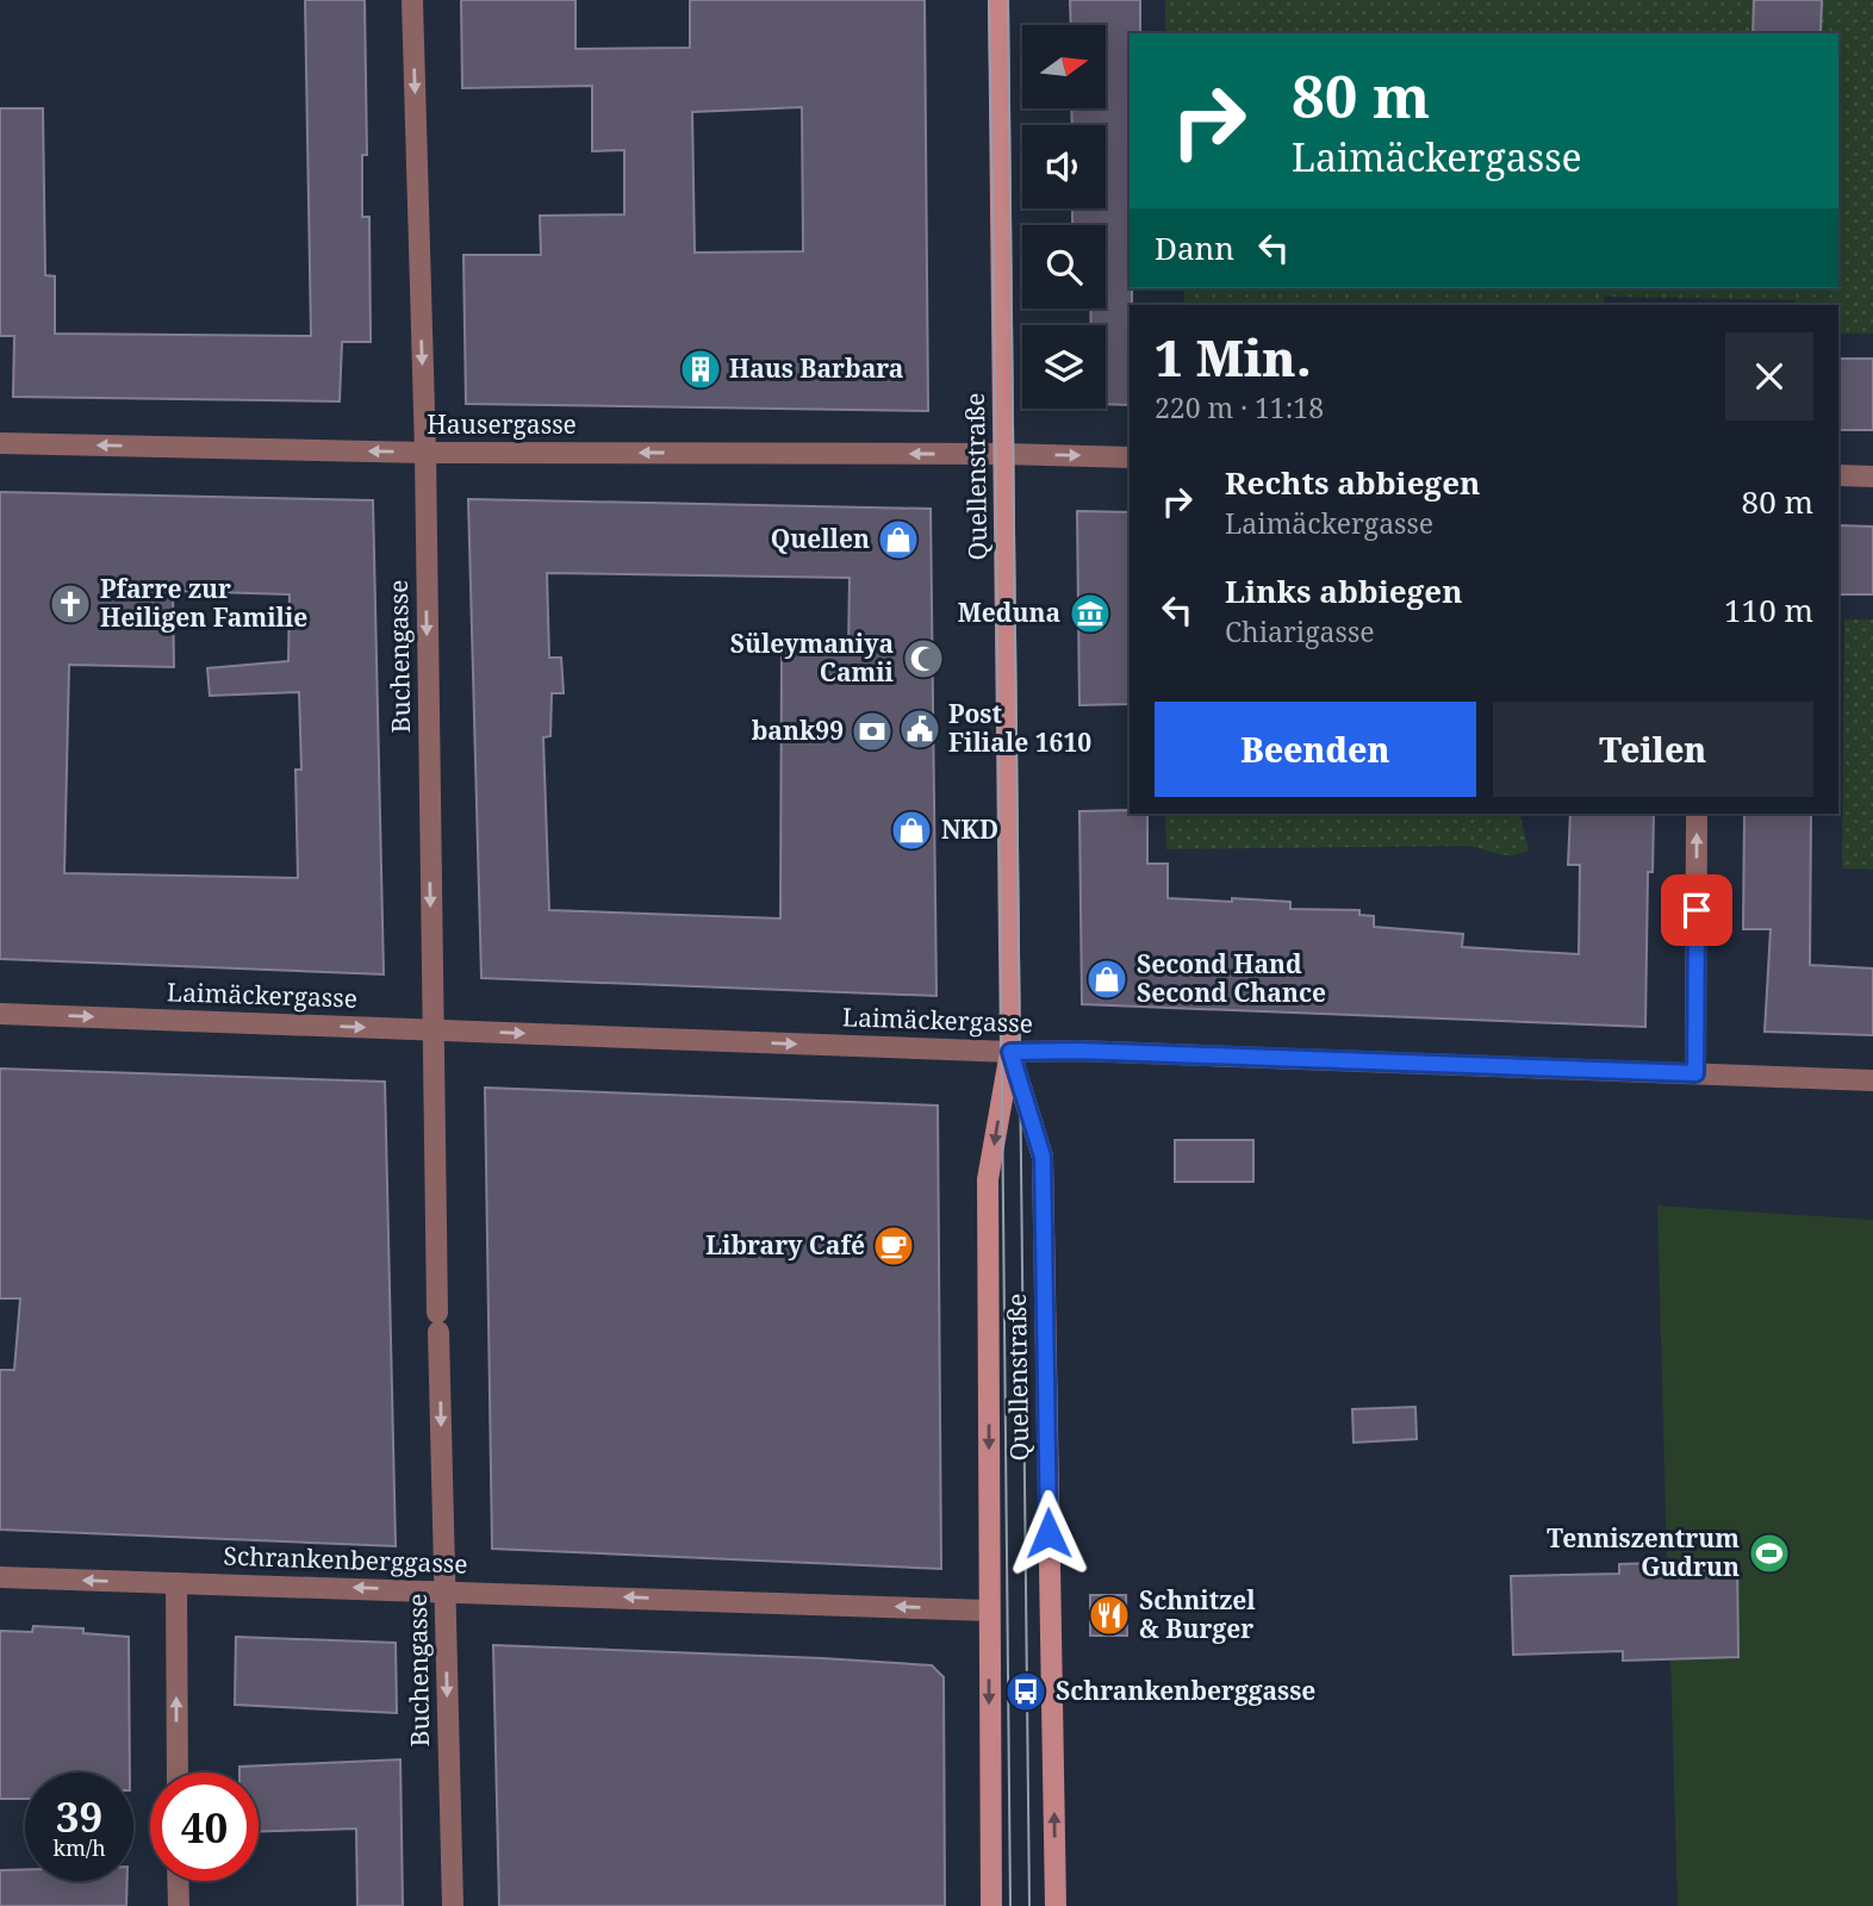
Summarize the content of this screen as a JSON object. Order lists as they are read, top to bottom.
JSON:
{
  "streets": {
    "street": [
      "Hausergasse",
      "Quellenstraße",
      "Buchengasse",
      "Laimäckergasse",
      "Schrankenberggasse"
    ]
  },
  "crossings": [
    ["Hausergasse", "Quellenstraße"],
    ["Hausergasse", "Buchengasse"],
    ["Quellenstraße", "Laimäckergasse"],
    ["Quellenstraße", "Schrankenberggasse"],
    ["Buchengasse", "Laimäckergasse"],
    ["Buchengasse", "Schrankenberggasse"]
  ],
  "one_way": ["Buchengasse", "Laimäckergasse", "Schrankenberggasse"],
  "places": {
    "building": ["Haus Barbara"],
    "shop": ["Quellen", "NKD", "Second Hand Second Chance"],
    "church": ["Pfarre zur Heiligen Familie"],
    "museum": ["Meduna"],
    "mosque": ["Süleymaniya Camii"],
    "public building": ["Post Filiale 1610"],
    "bank": ["bank99"],
    "cafe": ["Library Café"],
    "sports": ["Tenniszentrum Gudrun"],
    "restaurant": ["Schnitzel & Burger"],
    "bus stop": ["Schrankenberggasse"]
  },
  "north": "right",
  "page": {
    "turn": ["80 m", "Laimäckergasse"],
    "then": "Dann",
    "heading": ["1 Min.", "220 m · 11:18"],
    "list": [
      {
        "name": "Rechts abbiegen",
        "note": "Laimäckergasse",
        "value": "80 m"
      },
      {
        "name": "Links abbiegen",
        "note": "Chiarigasse",
        "value": "110 m"
      }
    ],
    "buttons": ["Beenden", "Teilen"],
    "speed": "39 km/h",
    "limit": "40"
  }
}
